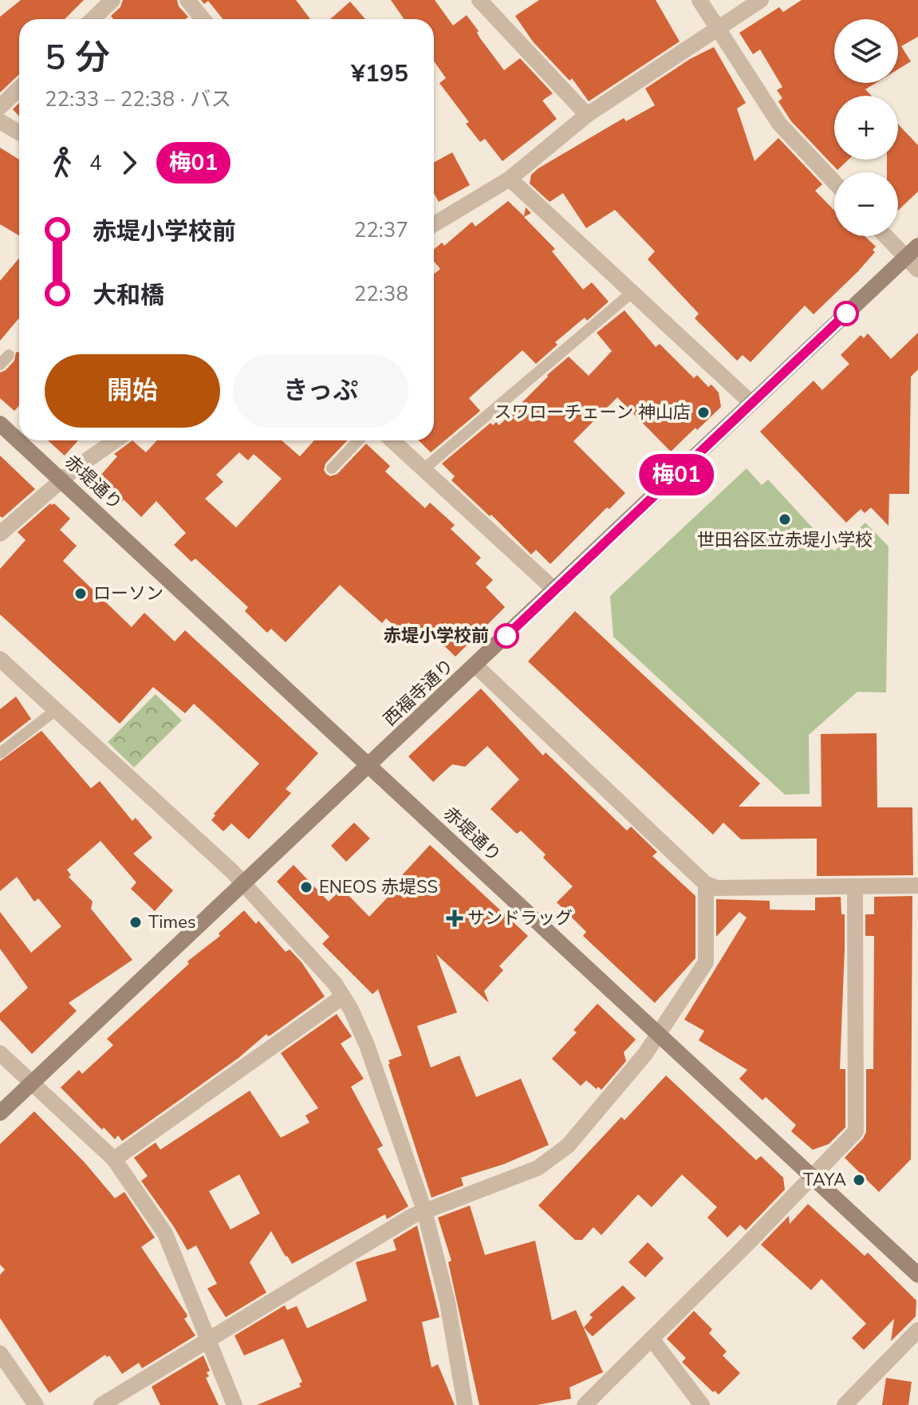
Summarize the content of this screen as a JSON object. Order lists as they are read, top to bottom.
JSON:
{
  "streets": {
    "street": ["赤堤通り", "西福寺通り"]
  },
  "crossings": [
    ["赤堤通り", "西福寺通り"]
  ],
  "places": {
    "other": [
      "スワローチェーン 神山店",
      "世田谷区立赤堤小学校",
      "ローソン",
      "赤堤小学校前",
      "ENEOS 赤堤SS",
      "Times",
      "TAYA"
    ],
    "health": ["サンドラッグ"]
  },
  "lines": ["bus line 梅01"],
  "page": {
    "on_map": "梅01",
    "map_buttons": ["+", "−"],
    "heading": ["5 分", "22:33 – 22:38 · バス", "¥195"],
    "legs": ["4", "梅01"],
    "list": [
      {
        "name": "赤堤小学校前",
        "value": "22:37"
      },
      {
        "name": "大和橋",
        "value": "22:38"
      }
    ],
    "buttons": ["開始", "きっぷ"]
  }
}
